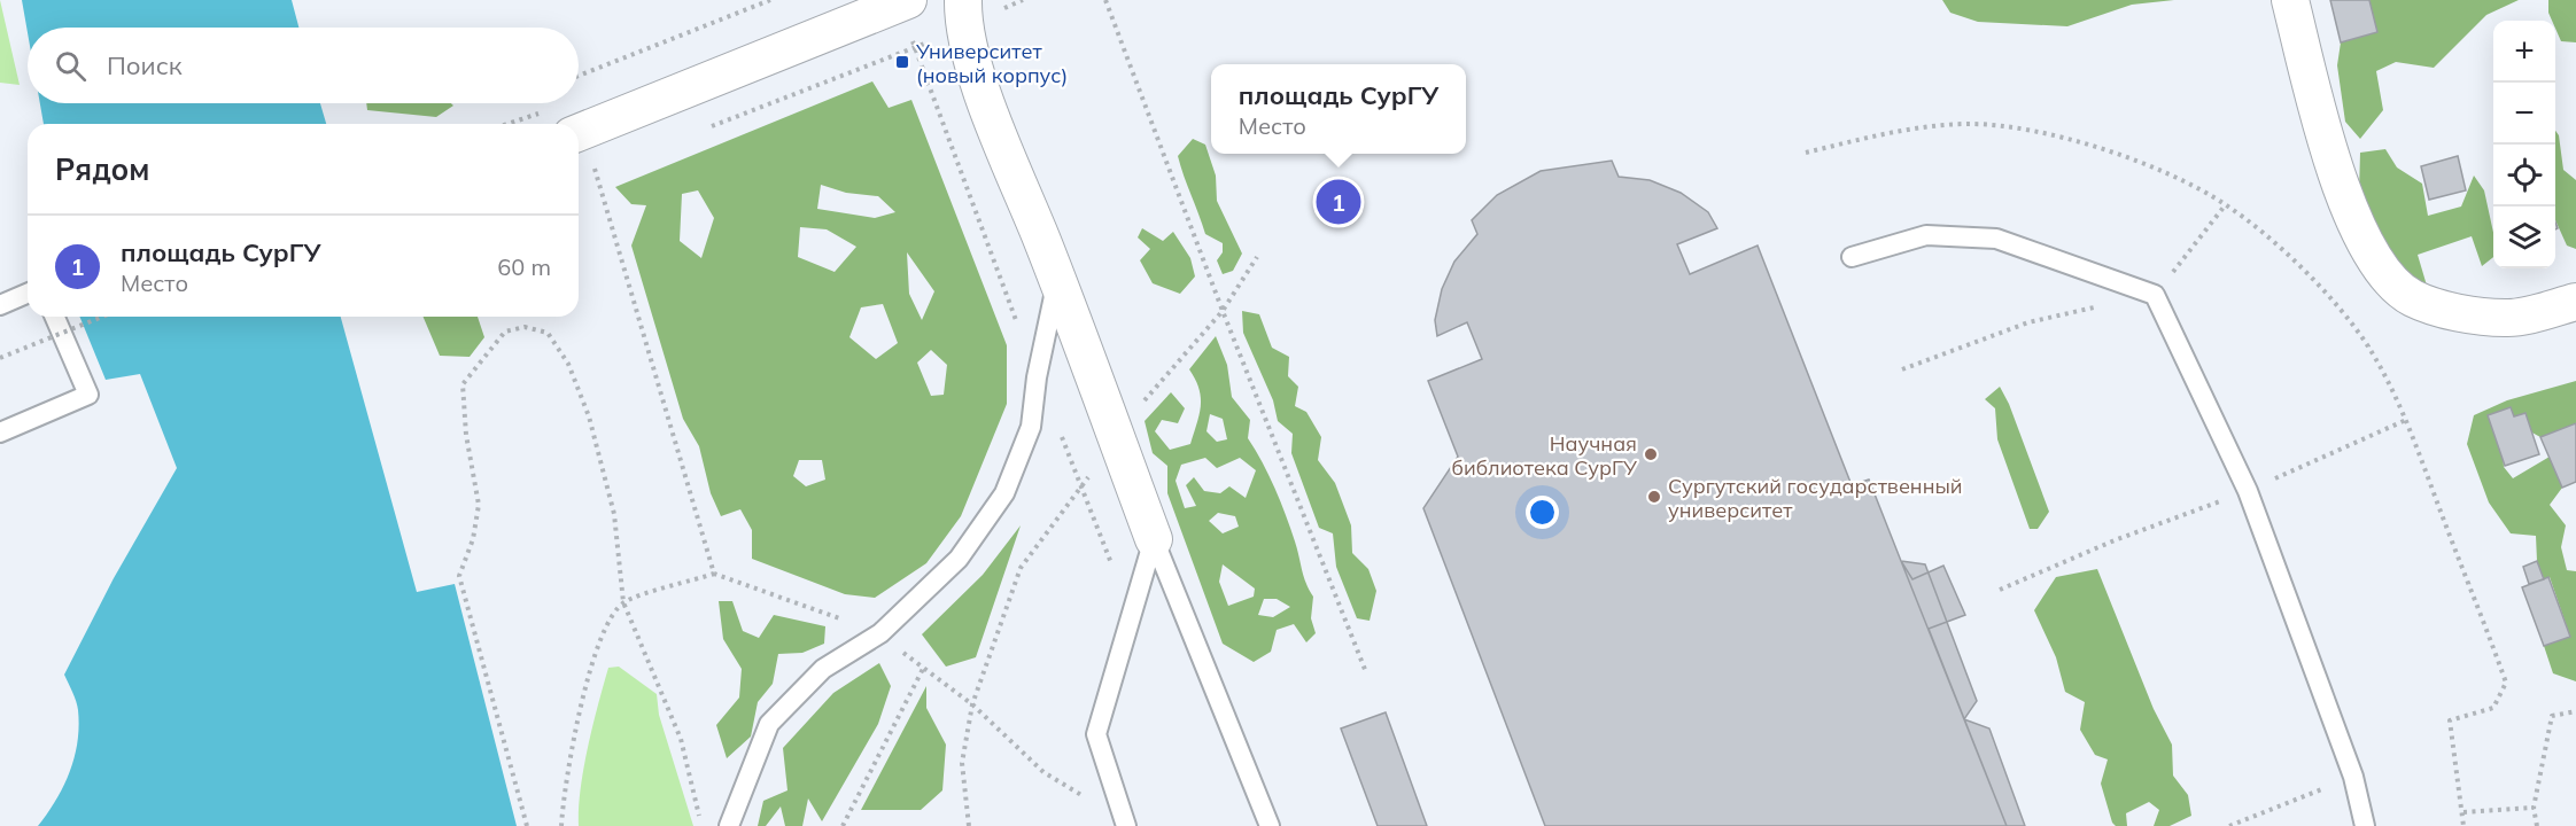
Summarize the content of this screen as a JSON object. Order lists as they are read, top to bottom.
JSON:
{
  "places": {
    "transit": ["Университет (новый корпус)"],
    "other": ["Научная библиотека СурГУ", "Сургутский государственный университет"]
  },
  "page": {
    "map_buttons": ["+", "−"],
    "search": "Поиск",
    "popup": ["площадь СурГУ", "Место"],
    "heading": "Рядом",
    "pins": "1",
    "list": [
      {
        "mark": "1",
        "name": "площадь СурГУ",
        "note": "Место",
        "value": "60 m"
      }
    ]
  }
}
